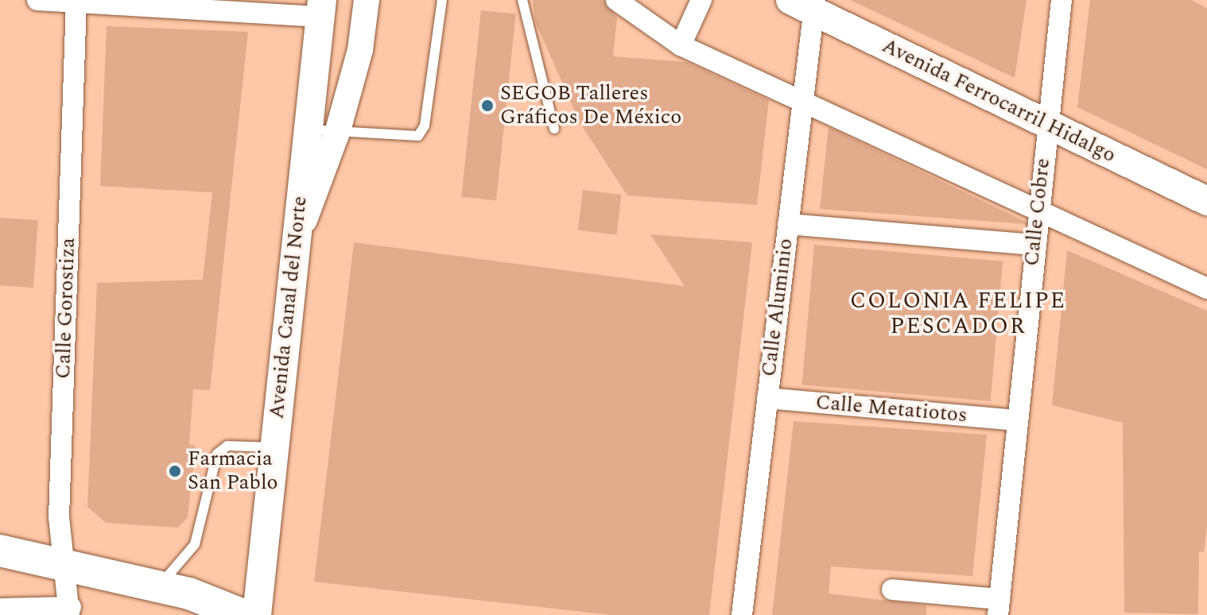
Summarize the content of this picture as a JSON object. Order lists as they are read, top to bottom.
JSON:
{
  "streets": {
    "main road": ["Avenida Ferrocarril Hidalgo", "Avenida Canal del Norte"],
    "street": [
      "Calle Cobre",
      "Calle Aluminio",
      "Calle Gorostiza",
      "Calle Metatiotos"
    ]
  },
  "crossings": [
    ["Avenida Ferrocarril Hidalgo", "Calle Cobre"],
    ["Avenida Ferrocarril Hidalgo", "Calle Aluminio"],
    ["Calle Cobre", "Calle Metatiotos"],
    ["Calle Aluminio", "Calle Metatiotos"]
  ],
  "districts": ["COLONIA FELIPE PESCADOR"],
  "places": ["SEGOB Talleres Gráficos De México", "Farmacia San Pablo"]
}
